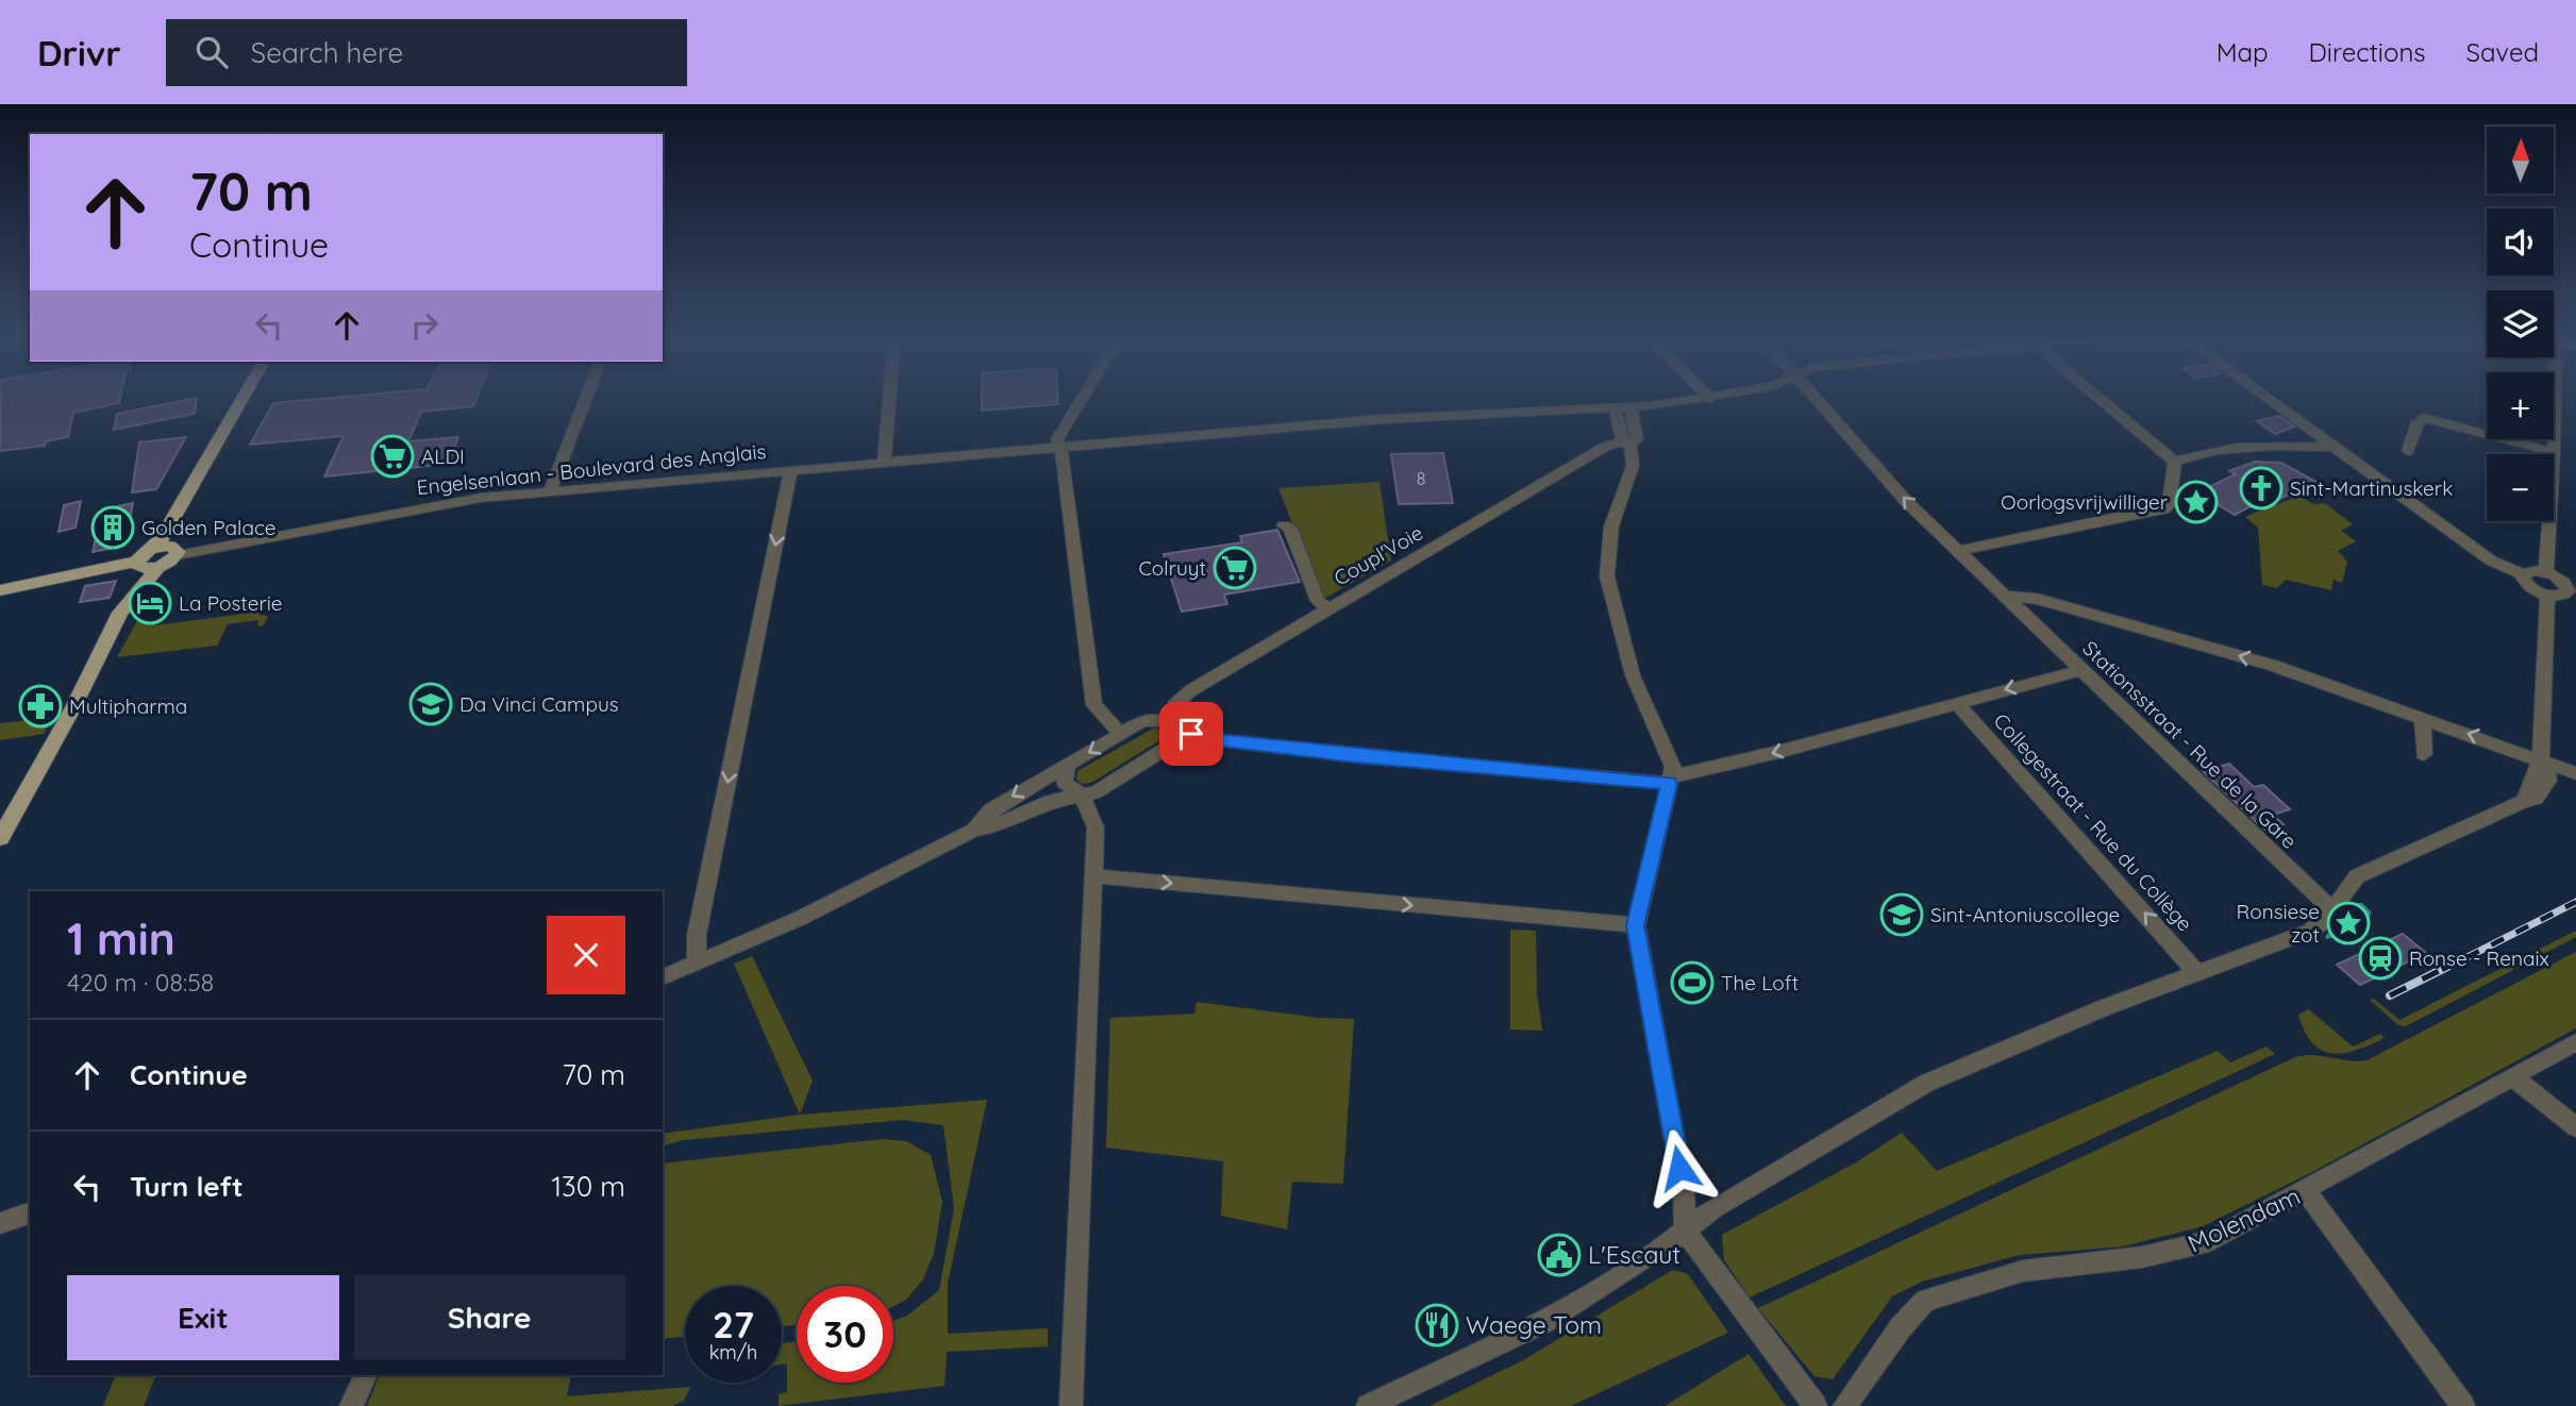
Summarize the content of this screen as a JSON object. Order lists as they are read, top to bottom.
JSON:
{
  "streets": {
    "street": [
      "Engelsenlaan - Boulevard des Anglais",
      "Coupl'Voie",
      "Stationsstraat - Rue de la Gare",
      "Collegestraat - Rue du Collège",
      "Molendam"
    ]
  },
  "one_way": ["Collegestraat - Rue du Collège"],
  "places": {
    "supermarket": ["ALDI", "Colruyt"],
    "church": ["Sint-Martinuskerk"],
    "place": ["Oorlogsvrijwilliger", "Ronsiese zot"],
    "building": ["Golden Palace"],
    "hotel": ["La Posterie"],
    "school or university": ["Da Vinci Campus", "Sint-Antoniuscollege"],
    "pharmacy": ["Multipharma"],
    "station": ["Ronse - Renaix"],
    "sports": ["The Loft"],
    "public building": ["L'Escaut"],
    "restaurant": ["Waege Tom"]
  },
  "house_numbers": ["8"],
  "north": "top",
  "page": {
    "header": "Drivr",
    "search": "Search here",
    "nav": ["Map", "Directions", "Saved"],
    "map_buttons": ["+", "−"],
    "turn": ["70 m", "Continue"],
    "heading": ["1 min", "420 m · 08:58"],
    "list": [
      {
        "name": "Continue",
        "value": "70 m"
      },
      {
        "name": "Turn left",
        "value": "130 m"
      }
    ],
    "buttons": ["Exit", "Share"],
    "speed": "27 km/h",
    "limit": "30"
  }
}
